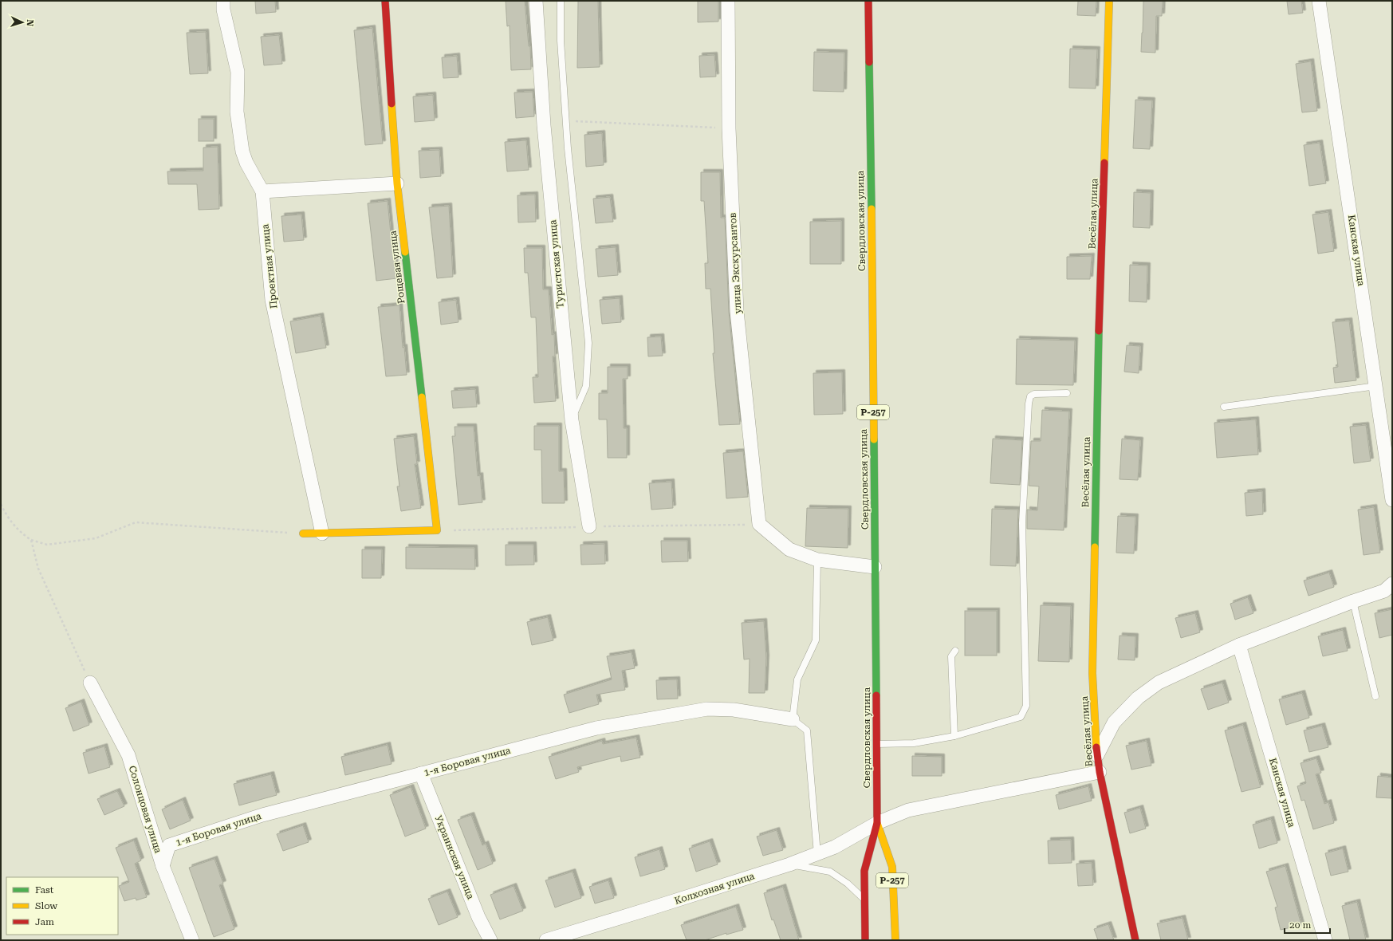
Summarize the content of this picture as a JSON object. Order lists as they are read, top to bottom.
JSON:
{
  "streets": {
    "main road": [
      "Весёлая улица",
      "Свердловская улица",
      "Рощевая улица",
      "Р-257"
    ],
    "street": [
      "Канская улица",
      "улица Экскурсантов",
      "Туристская улица",
      "Проектная улица",
      "1-я Боровая улица",
      "Солонцовая улица",
      "Украинская улица",
      "Колхозная улица"
    ]
  },
  "crossings": [
    ["Весёлая улица", "Колхозная улица"],
    ["Свердловская улица", "Колхозная улица"],
    ["Проектная улица", "Рощевая улица"],
    ["1-я Боровая улица", "Солонцовая улица"],
    ["1-я Боровая улица", "Украинская улица"]
  ],
  "legend": ["Fast", "Slow", "Jam"],
  "scale_bar": "20 m",
  "north": "right"
}
